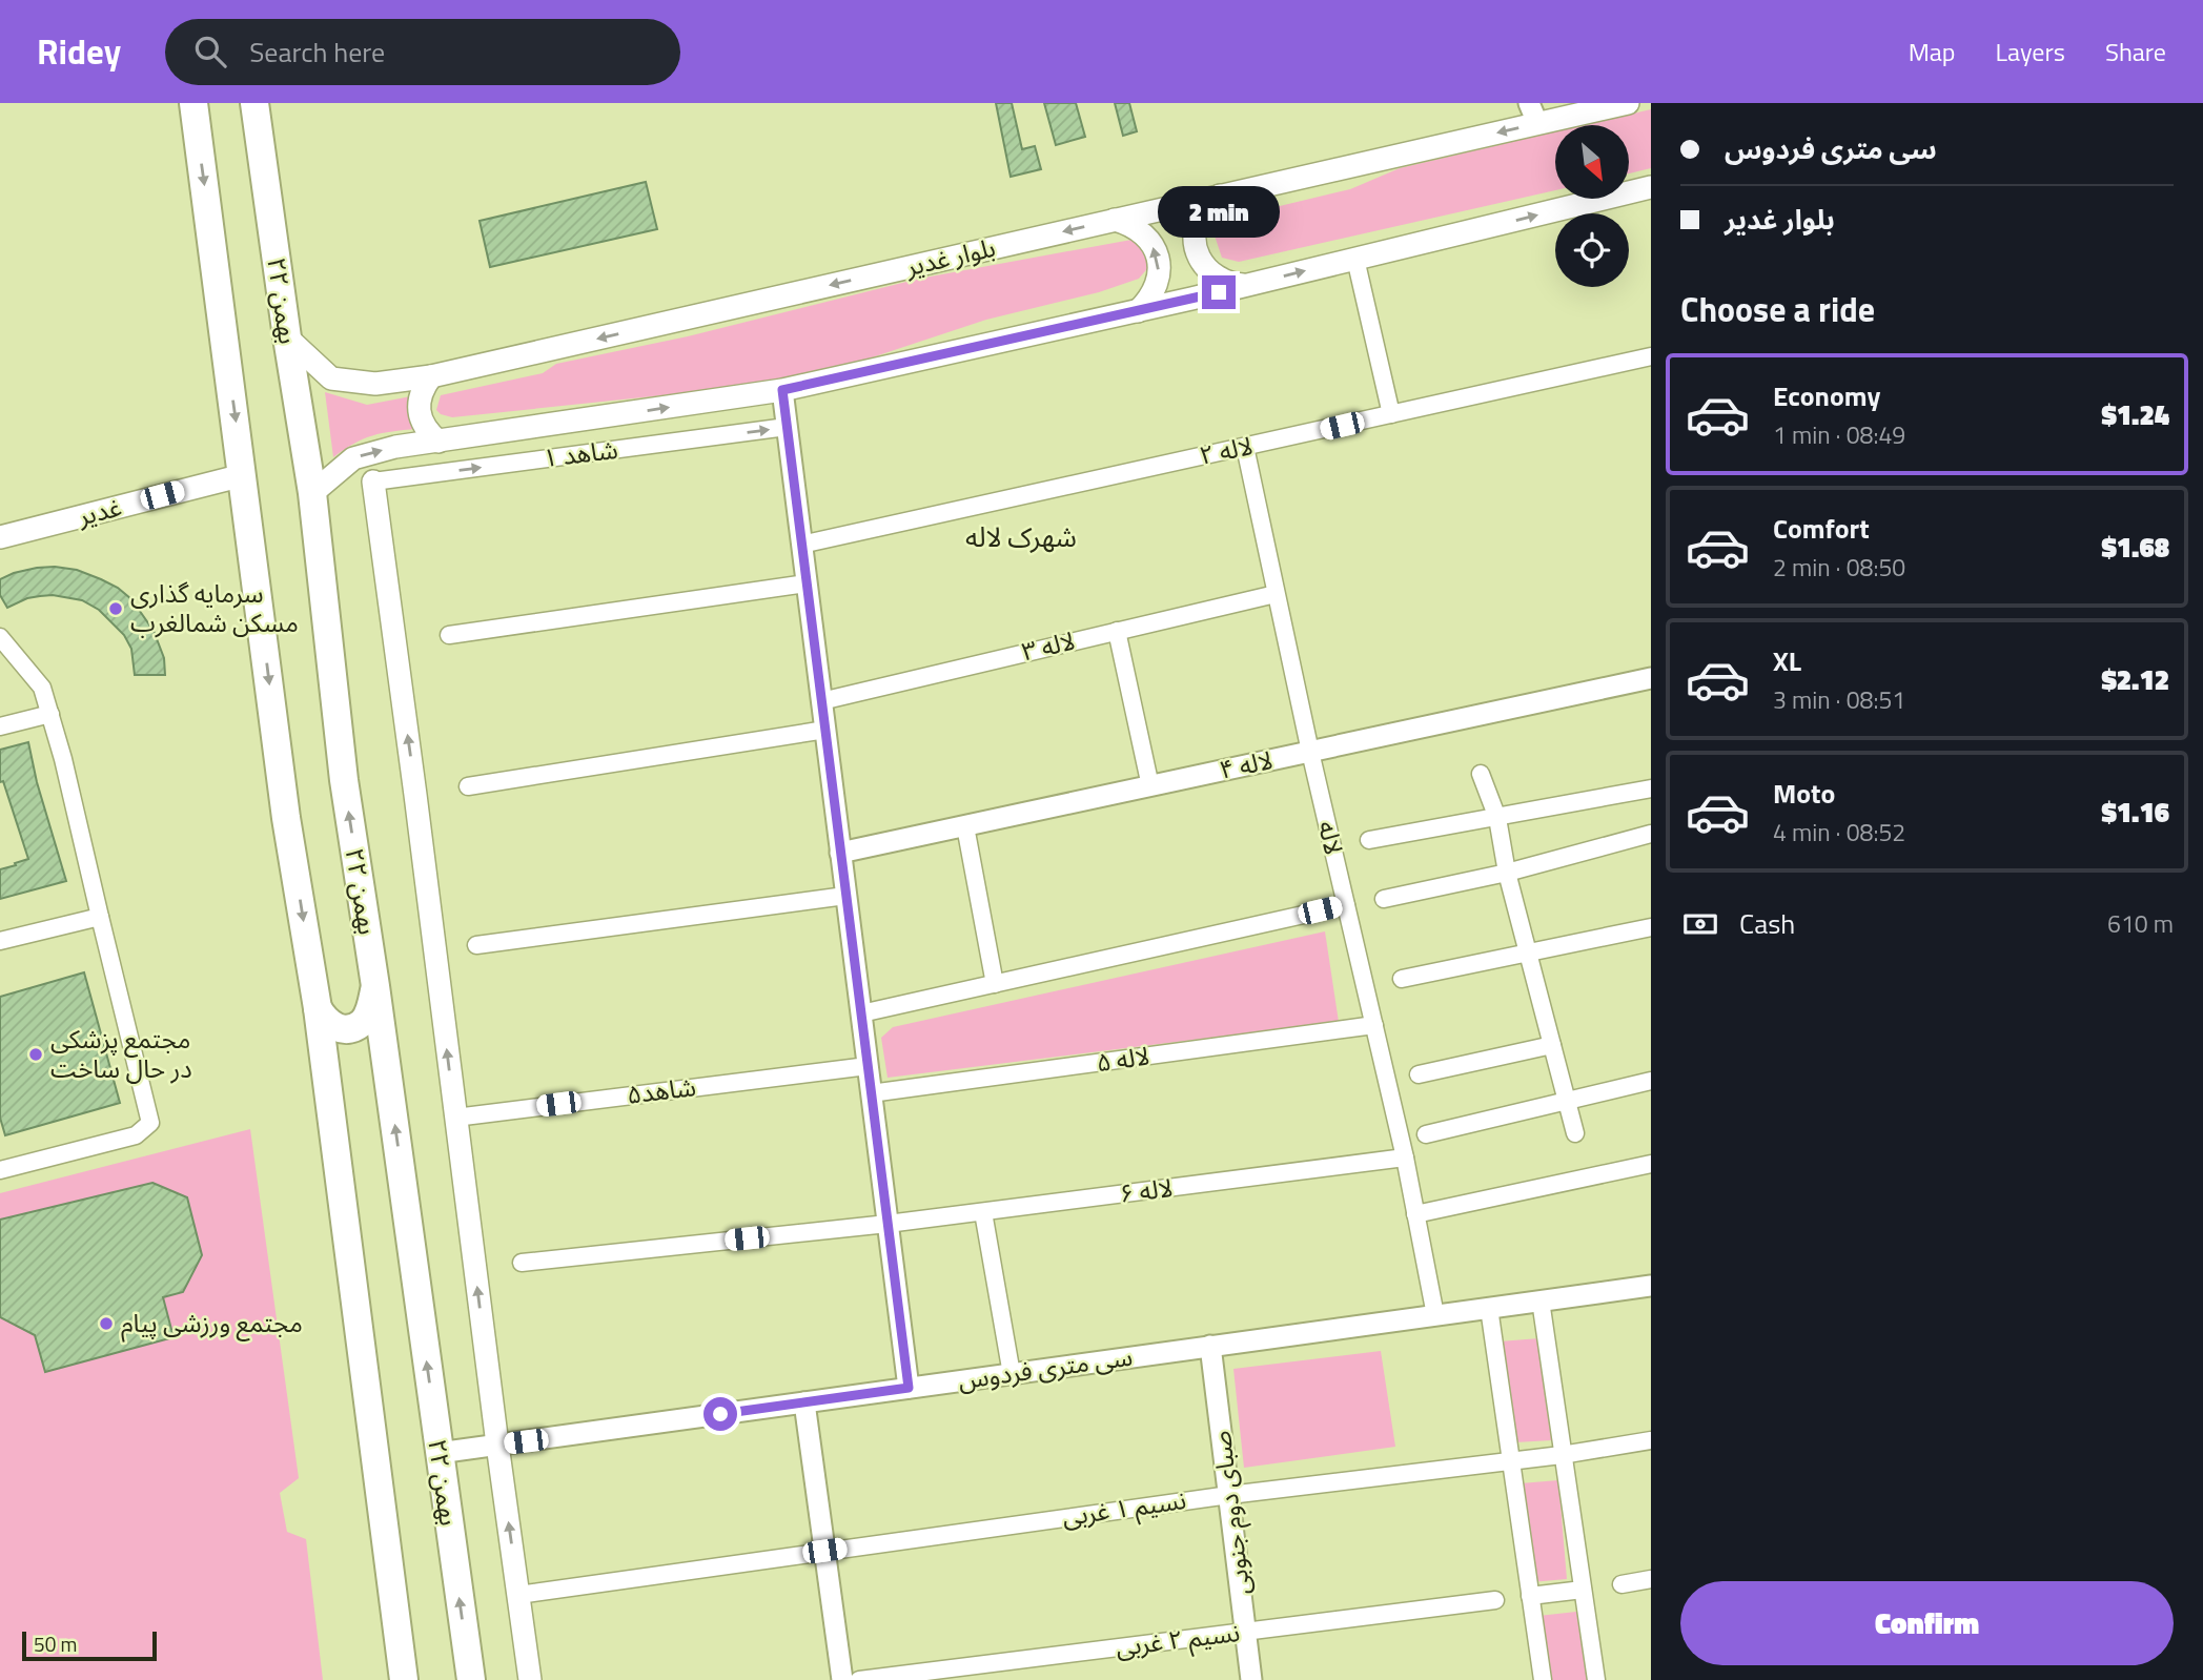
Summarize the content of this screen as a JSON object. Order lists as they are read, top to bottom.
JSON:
{
  "streets": {
    "highway": ["۲۲ بهمن"],
    "main road": ["بلوار غدیر", "غدیر"],
    "street": [
      "لاله ۲",
      "شاهد ۱",
      "لاله ۳",
      "لاله ۴",
      "لاله",
      "لاله ۵",
      "شاهد۵",
      "لاله ۶",
      "سی متری فردوس",
      "نسیم ۱ غربی",
      "صبای دوم جنوبی",
      "نسیم ۲ غربی"
    ]
  },
  "crossings": [
    ["بلوار غدیر", "۲۲ بهمن"],
    ["۲۲ بهمن", "سی متری فردوس"],
    ["لاله ۲", "لاله"],
    ["لاله ۳", "لاله"],
    ["لاله ۴", "لاله"],
    ["لاله", "لاله ۵"],
    ["لاله", "لاله ۶"],
    ["لاله", "سی متری فردوس"],
    ["سی متری فردوس", "صبای دوم جنوبی"],
    ["نسیم ۱ غربی", "صبای دوم جنوبی"],
    ["صبای دوم جنوبی", "نسیم ۲ غربی"]
  ],
  "one_way": ["شاهد ۱"],
  "districts": ["شهرک لاله"],
  "places": ["سرمایه گذاری مسکن شمالغرب", "مجتمع پزشکی در حال ساخت", "مجتمع ورزشی پیام"],
  "scale_bar": "50 m",
  "north": "bottom right",
  "page": {
    "header": "Ridey",
    "search": "Search here",
    "nav": ["Map", "Layers", "Share"],
    "banner": ["سی متری فردوس", "بلوار غدیر"],
    "bubble": "2 min",
    "heading": "Choose a ride",
    "list": [
      {
        "name": "Economy",
        "note": "1 min · 08:49",
        "value": "$1.24"
      },
      {
        "name": "Comfort",
        "note": "2 min · 08:50",
        "value": "$1.68"
      },
      {
        "name": "XL",
        "note": "3 min · 08:51",
        "value": "$2.12"
      },
      {
        "name": "Moto",
        "note": "4 min · 08:52",
        "value": "$1.16"
      }
    ],
    "pay": ["Cash", "610 m"],
    "buttons": "Confirm",
    "scale": "50 m"
  }
}
